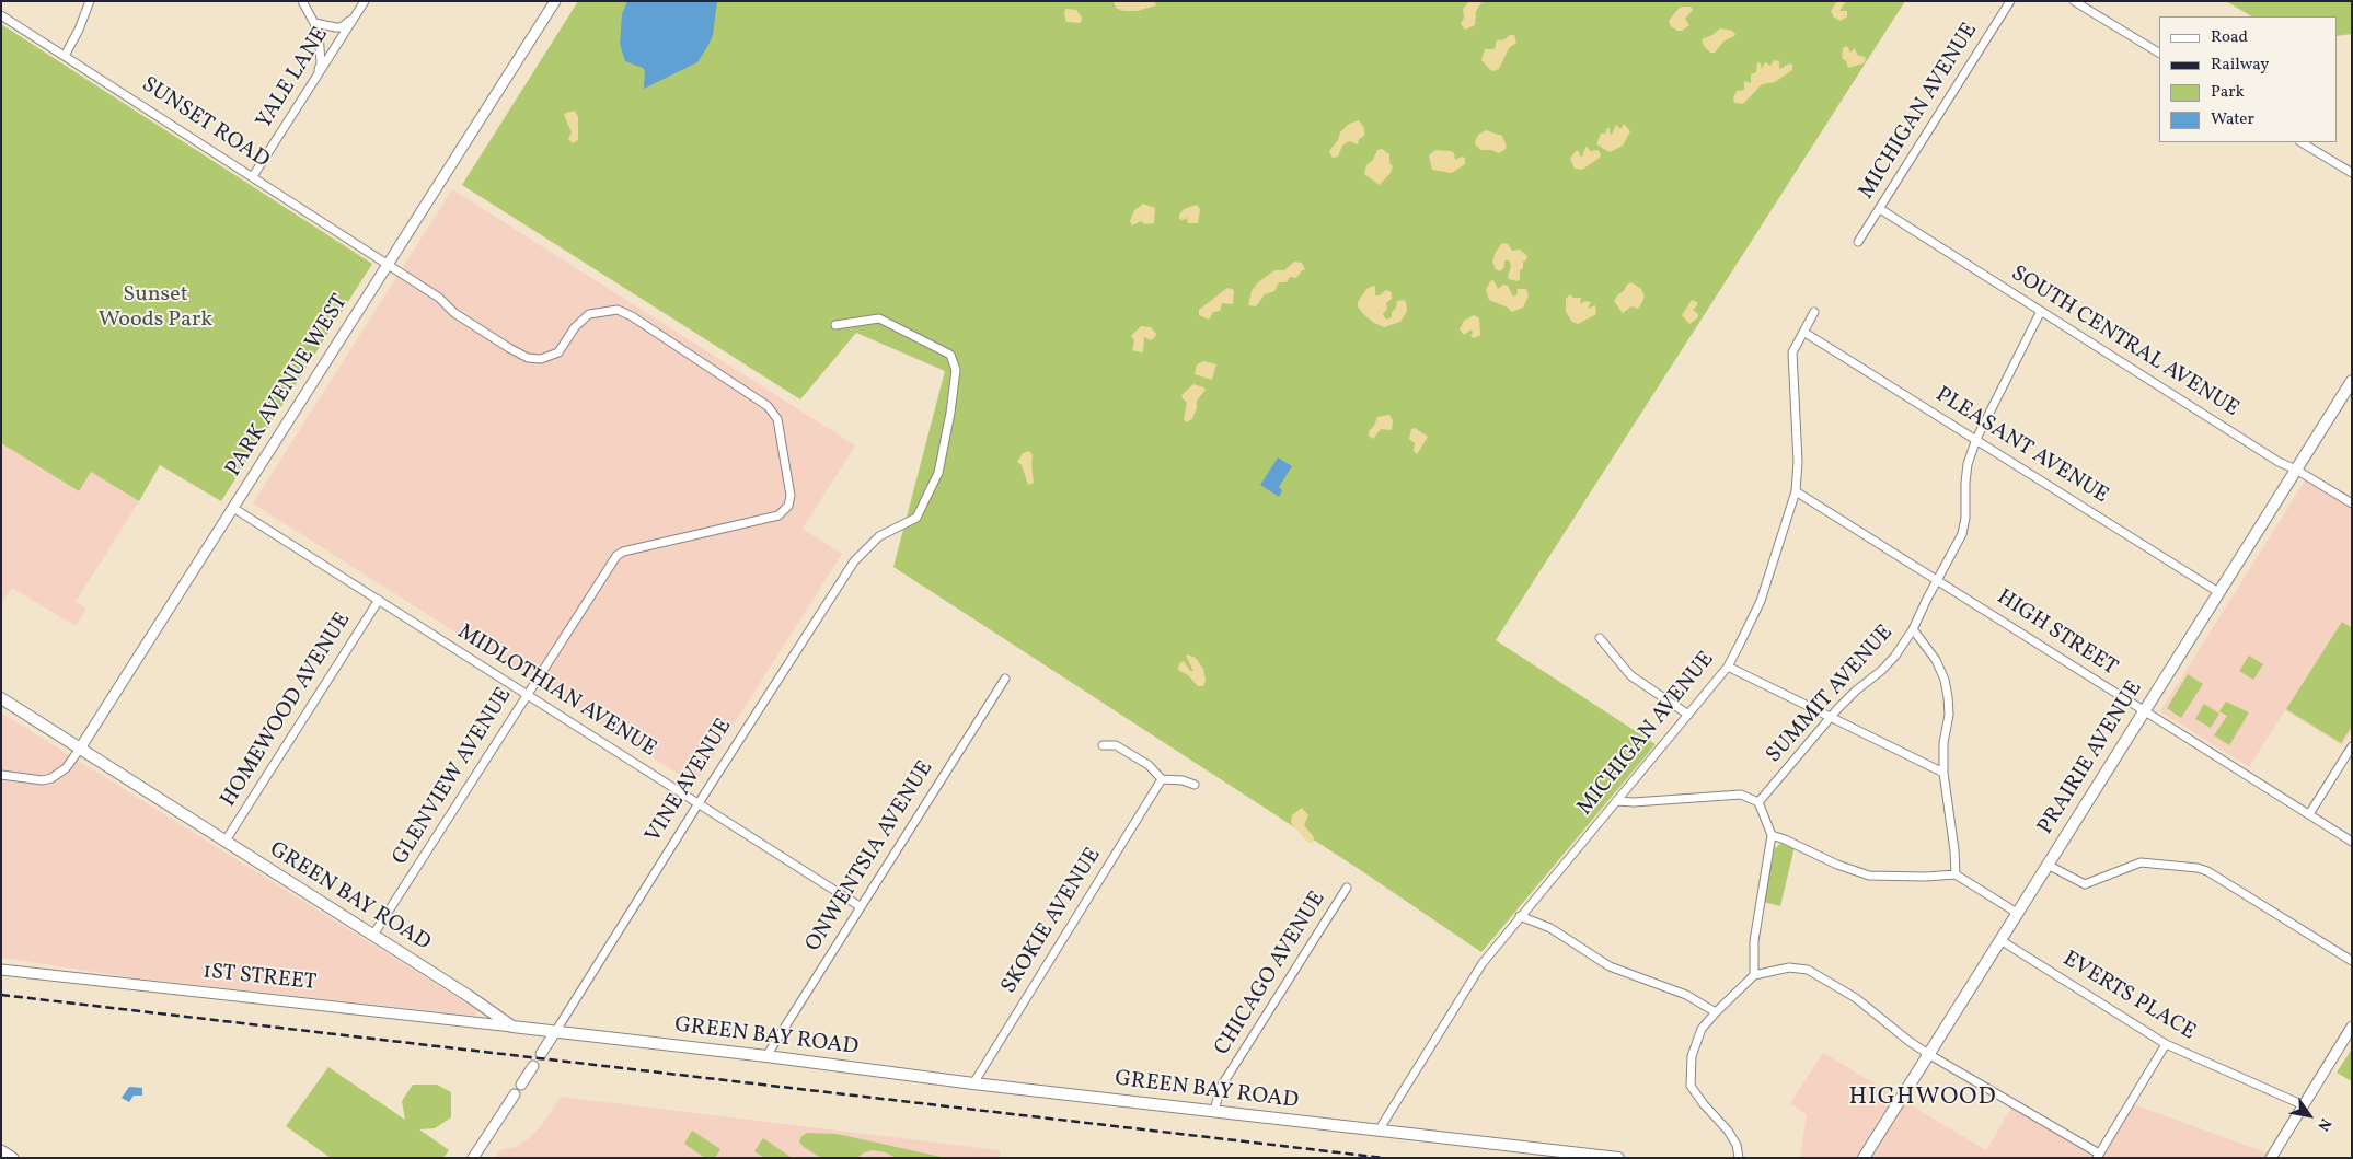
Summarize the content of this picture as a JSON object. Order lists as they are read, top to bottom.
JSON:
{
  "streets": {
    "main road": ["PRAIRIE AVENUE", "GREEN BAY ROAD"],
    "street": [
      "YALE LANE",
      "MICHIGAN AVENUE",
      "SUNSET ROAD",
      "SOUTH CENTRAL AVENUE",
      "PARK AVENUE WEST",
      "PLEASANT AVENUE",
      "HIGH STREET",
      "MIDLOTHIAN AVENUE",
      "SUMMIT AVENUE",
      "HOMEWOOD AVENUE",
      "GLENVIEW AVENUE",
      "VINE AVENUE",
      "ONWENTSIA AVENUE",
      "SKOKIE AVENUE",
      "CHICAGO AVENUE",
      "1ST STREET",
      "EVERTS PLACE"
    ]
  },
  "crossings": [
    ["YALE LANE", "SUNSET ROAD"],
    ["MICHIGAN AVENUE", "SOUTH CENTRAL AVENUE"],
    ["MICHIGAN AVENUE", "PLEASANT AVENUE"],
    ["MICHIGAN AVENUE", "HIGH STREET"],
    ["MICHIGAN AVENUE", "GREEN BAY ROAD"],
    ["SUNSET ROAD", "PARK AVENUE WEST"],
    ["SUNSET ROAD", "GLENVIEW AVENUE"],
    ["SOUTH CENTRAL AVENUE", "SUMMIT AVENUE"],
    ["SOUTH CENTRAL AVENUE", "PRAIRIE AVENUE"],
    ["PARK AVENUE WEST", "MIDLOTHIAN AVENUE"],
    ["PARK AVENUE WEST", "GLENVIEW AVENUE"],
    ["PARK AVENUE WEST", "GREEN BAY ROAD"],
    ["PLEASANT AVENUE", "SUMMIT AVENUE"],
    ["PLEASANT AVENUE", "PRAIRIE AVENUE"],
    ["HIGH STREET", "SUMMIT AVENUE"],
    ["HIGH STREET", "PRAIRIE AVENUE"],
    ["MIDLOTHIAN AVENUE", "HOMEWOOD AVENUE"],
    ["MIDLOTHIAN AVENUE", "GLENVIEW AVENUE"],
    ["MIDLOTHIAN AVENUE", "VINE AVENUE"],
    ["MIDLOTHIAN AVENUE", "ONWENTSIA AVENUE"],
    ["HOMEWOOD AVENUE", "GREEN BAY ROAD"],
    ["PRAIRIE AVENUE", "EVERTS PLACE"],
    ["GLENVIEW AVENUE", "GREEN BAY ROAD"],
    ["VINE AVENUE", "GREEN BAY ROAD"],
    ["ONWENTSIA AVENUE", "GREEN BAY ROAD"],
    ["GREEN BAY ROAD", "SKOKIE AVENUE"],
    ["GREEN BAY ROAD", "CHICAGO AVENUE"],
    ["GREEN BAY ROAD", "1ST STREET"]
  ],
  "districts": ["HIGHWOOD"],
  "parks": ["Sunset Woods Park"],
  "legend": [
    "Road",
    "Railway",
    "Park",
    "Water"
  ],
  "north": "bottom right"
}
